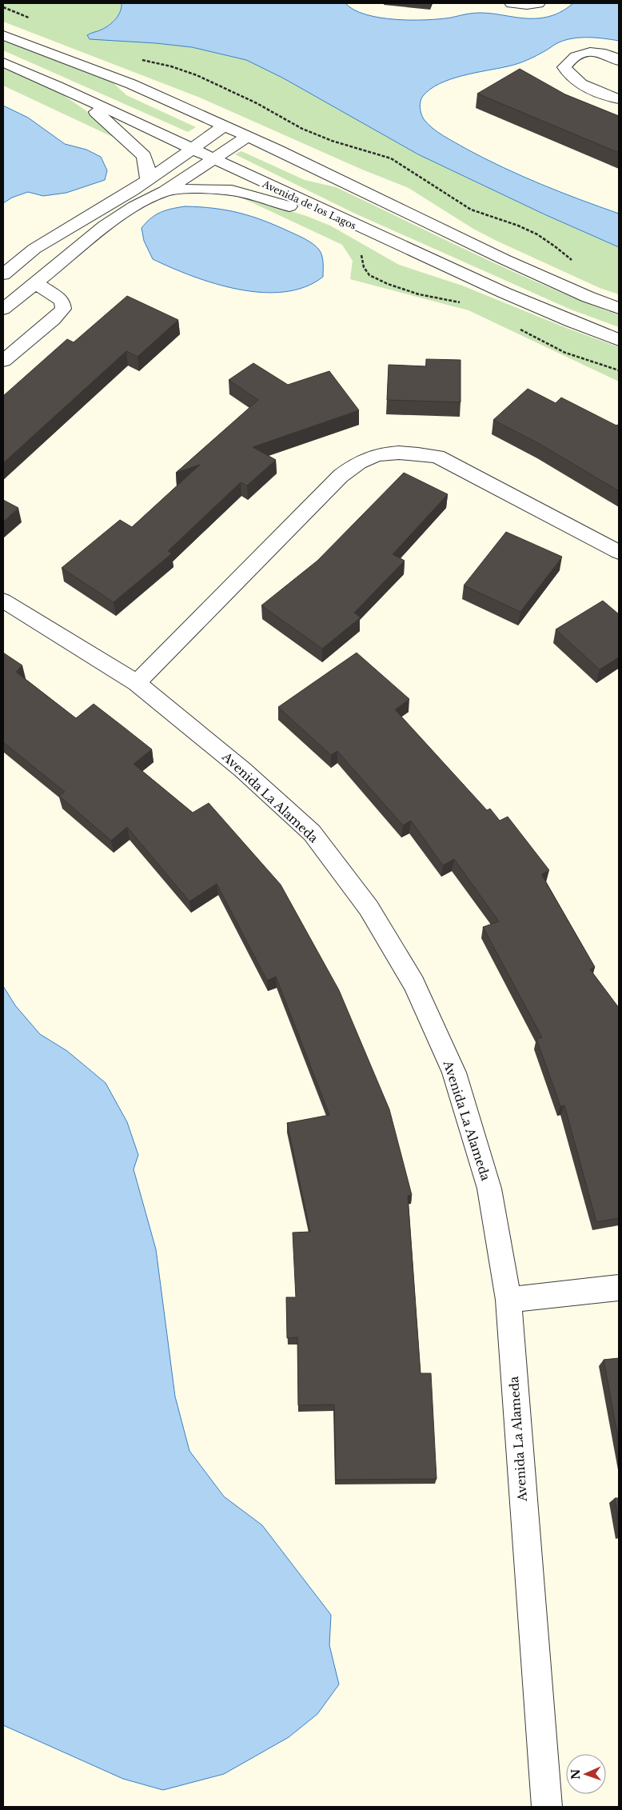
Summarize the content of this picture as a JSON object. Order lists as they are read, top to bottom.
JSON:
{
  "streets": {
    "street": ["Avenida de los Lagos", "Avenida La Alameda"]
  },
  "north": "left"
}
